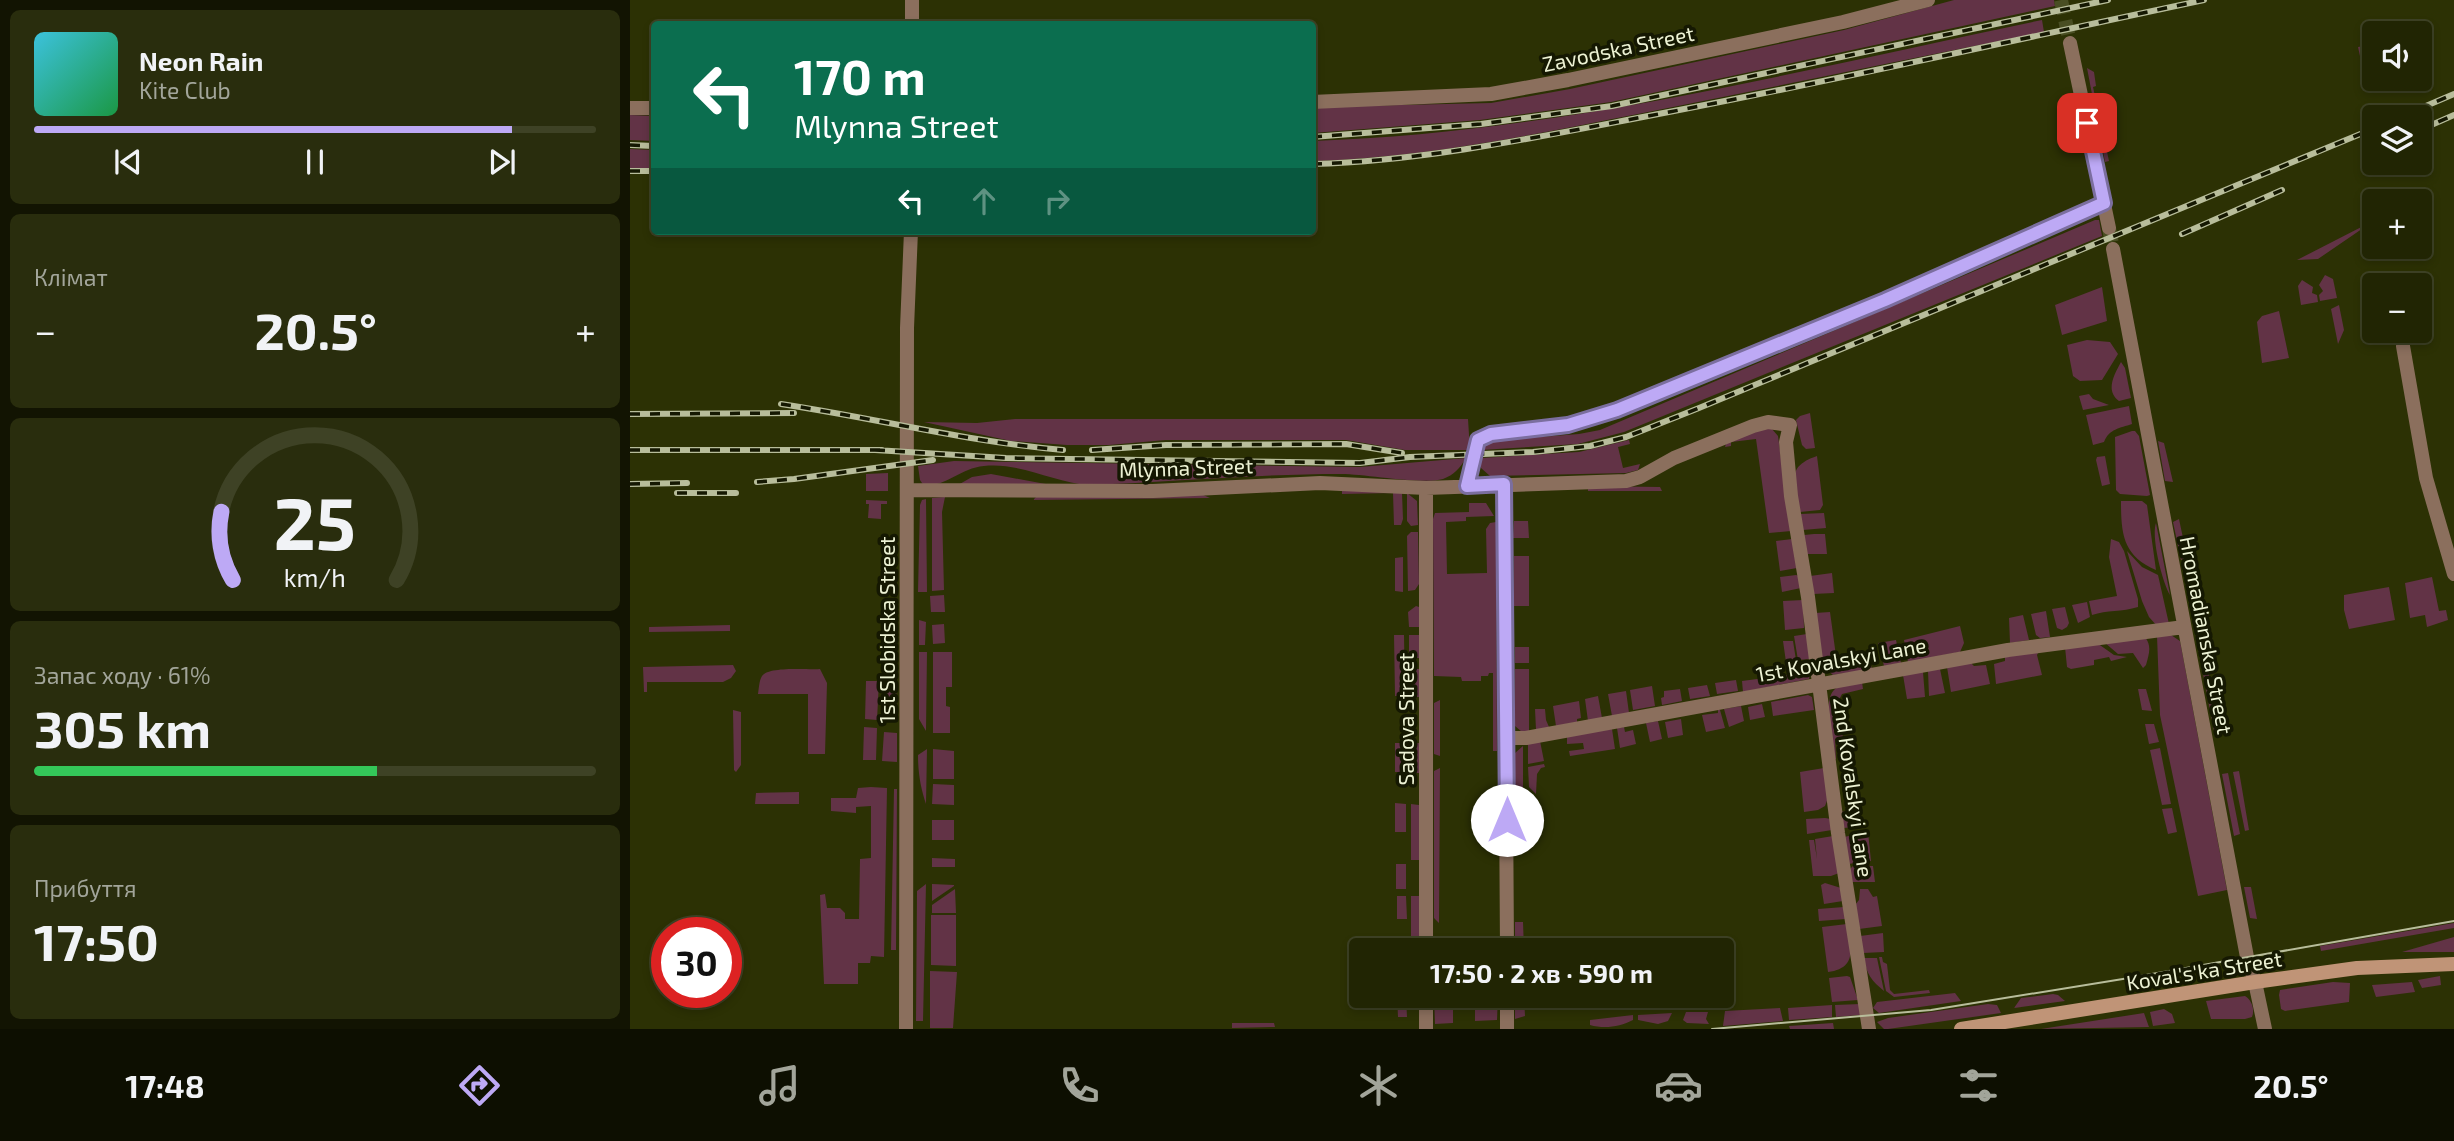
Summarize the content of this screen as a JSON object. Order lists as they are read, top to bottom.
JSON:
{
  "streets": {
    "street": [
      "Zavodska Street",
      "Mlynna Street",
      "1st Slobidska Street",
      "Hromadianska Street",
      "1st Kovalskyi Lane",
      "Sadova Street",
      "2nd Kovalskyi Lane",
      "Koval's'ka Street"
    ]
  },
  "crossings": [
    ["Mlynna Street", "1st Slobidska Street"],
    ["Mlynna Street", "Sadova Street"],
    ["Mlynna Street", "2nd Kovalskyi Lane"],
    ["Hromadianska Street", "1st Kovalskyi Lane"],
    ["Hromadianska Street", "Koval's'ka Street"],
    ["1st Kovalskyi Lane", "2nd Kovalskyi Lane"]
  ],
  "page": {
    "map_buttons": ["+", "−"],
    "turn": ["170 m", "Mlynna Street"],
    "song": ["Neon Rain", "Kite Club"],
    "tile": [
      "Клімат",
      ["Запас ходу · 61%", "305 km"],
      ["Прибуття", "17:50"]
    ],
    "heat": ["−", "20.5°", "+"],
    "limit": "30",
    "trip": "17:50 · 2 хв · 590 m",
    "tabs": ["17:48", "20.5°"],
    "gauge": ["25", "km/h"]
  }
}
